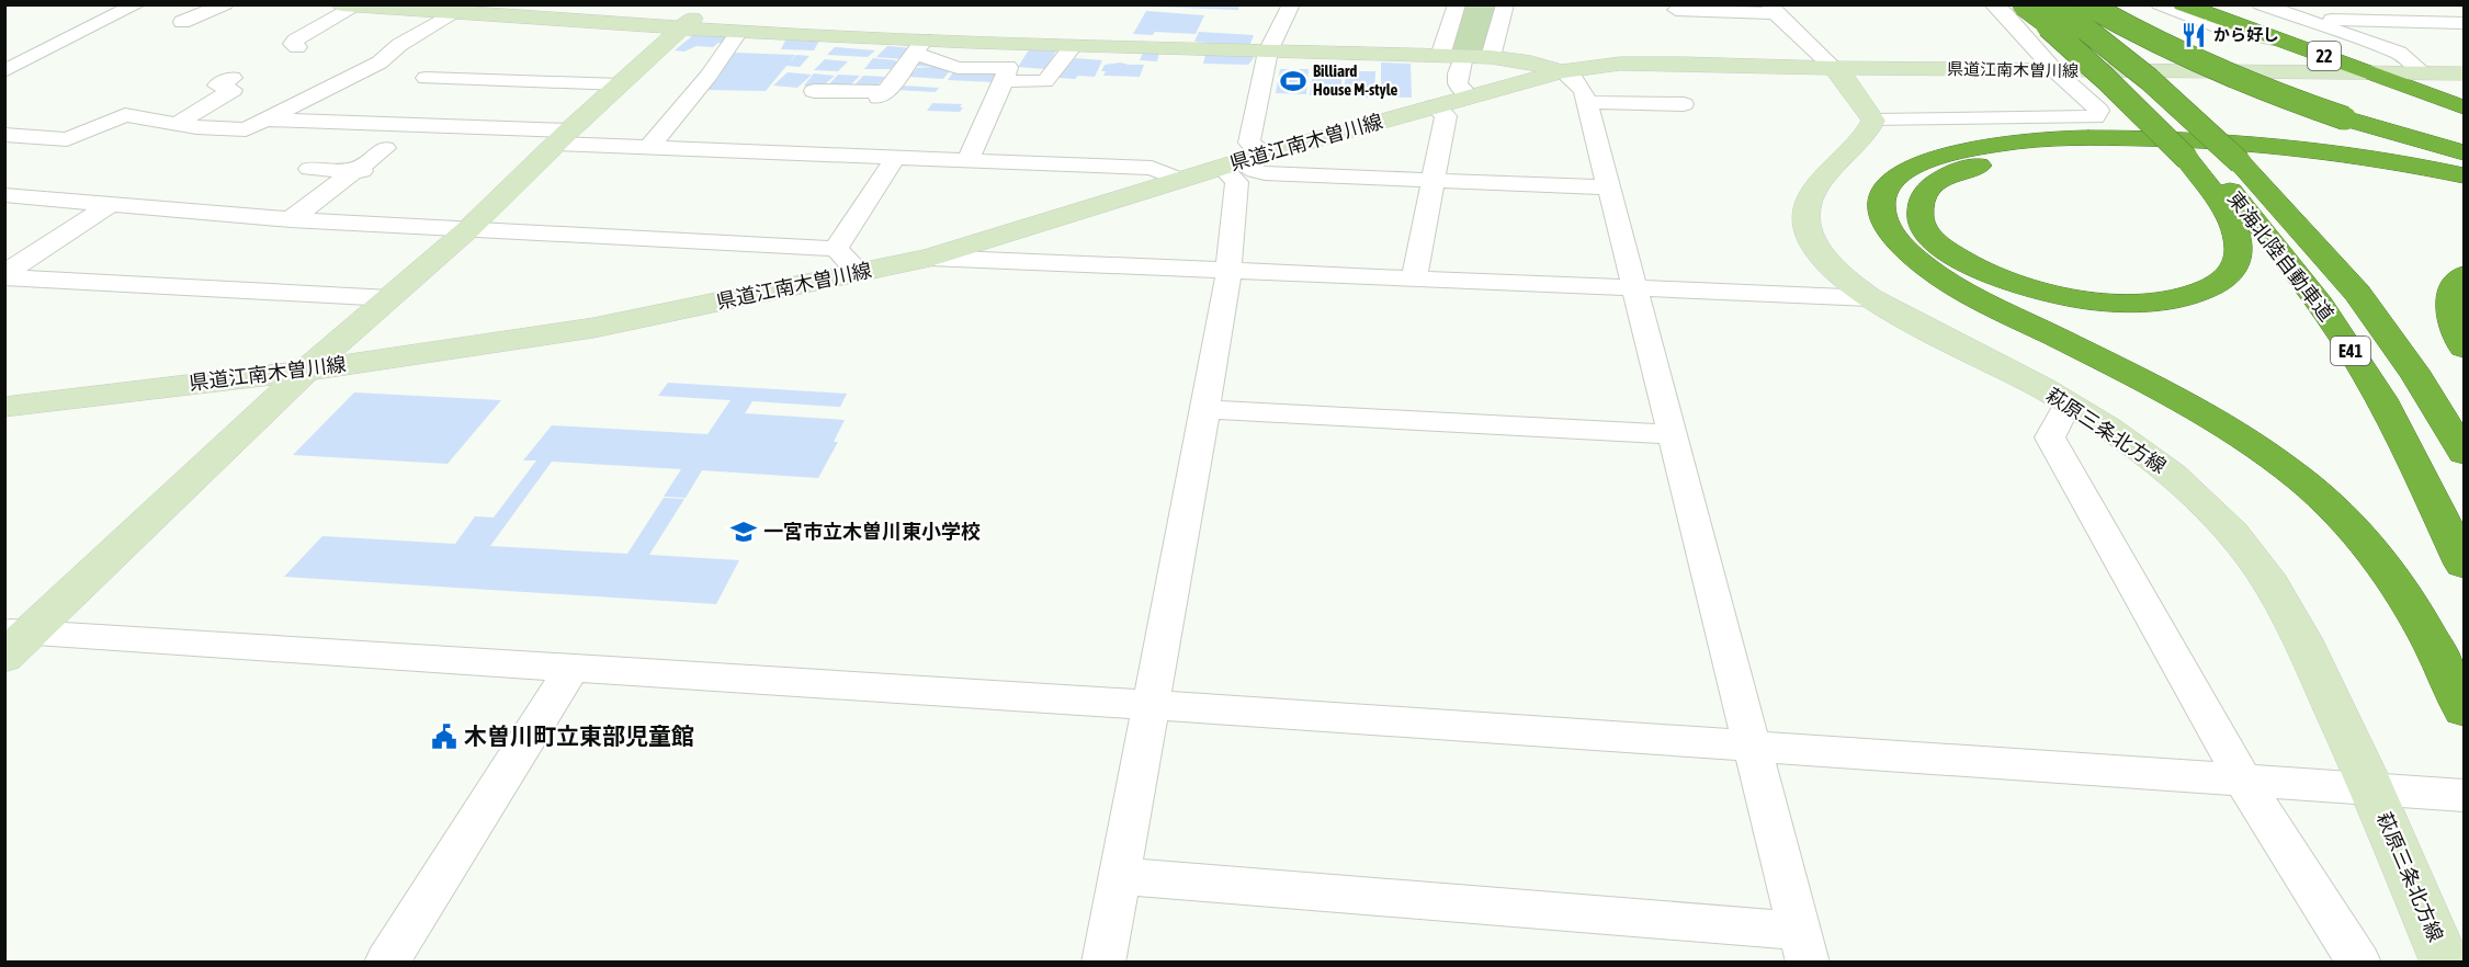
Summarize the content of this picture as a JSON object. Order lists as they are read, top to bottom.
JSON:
{
  "streets": {
    "highway": ["22", "東海北陸自動車道", "E41"],
    "main road": ["県道江南木曽川線", "萩原三条北方線"]
  },
  "crossings": [
    ["22", "県道江南木曽川線"]
  ],
  "places": {
    "restaurant": ["から好し"],
    "sports": ["Billiard House M-style"],
    "school or university": ["一宮市立木曽川東小学校"],
    "public building": ["木曽川町立東部児童館"]
  }
}
